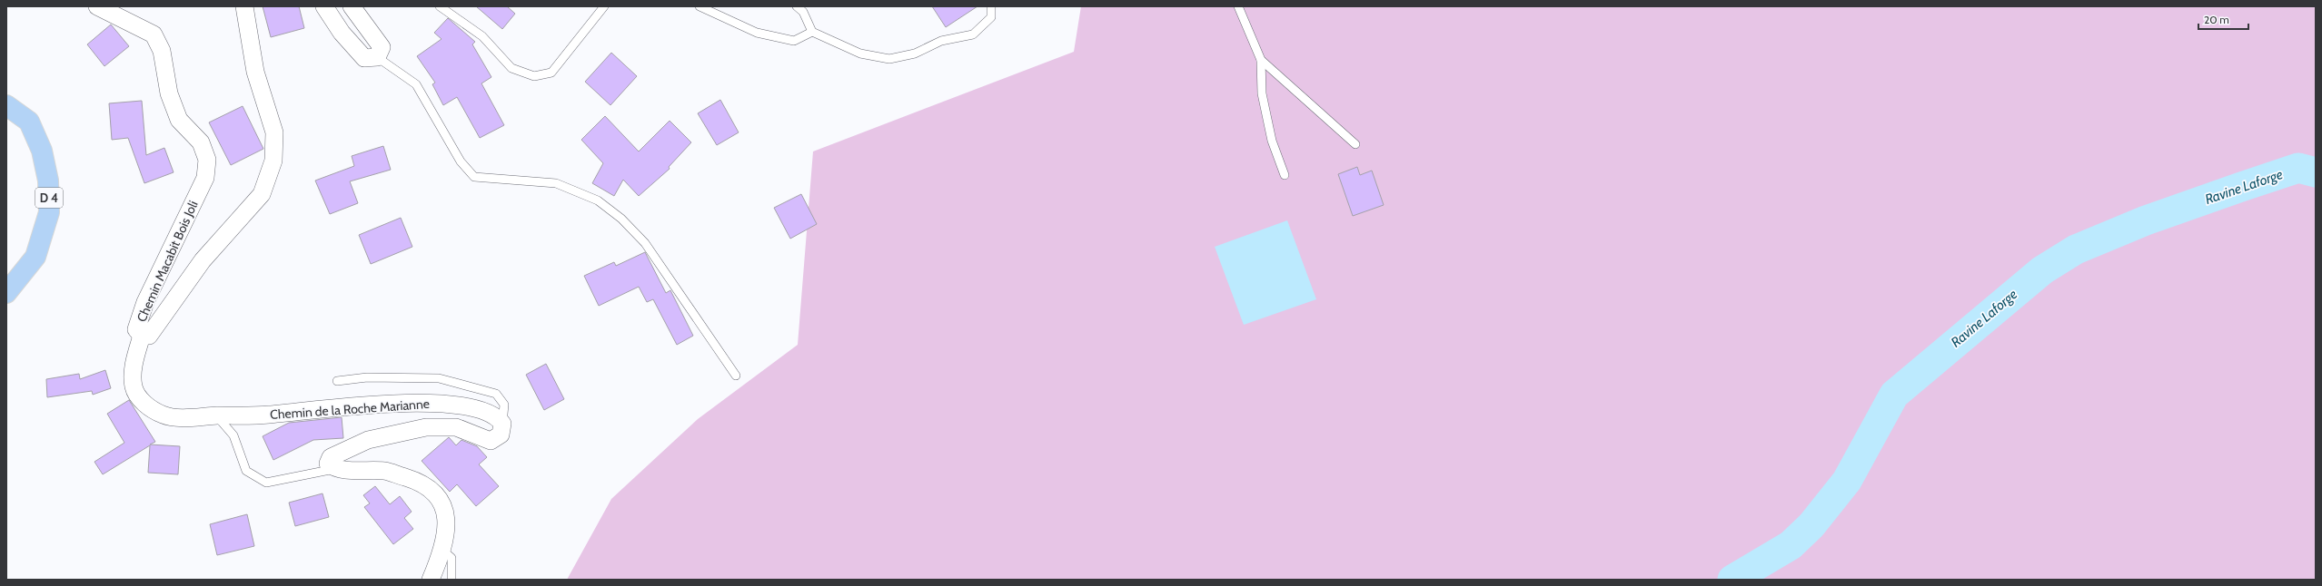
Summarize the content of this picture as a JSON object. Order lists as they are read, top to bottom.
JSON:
{
  "streets": {
    "main road": ["D 4"],
    "street": ["Chemin Macabit Bois Joli", "Chemin de la Roche Marianne"]
  },
  "crossings": [
    ["Chemin Macabit Bois Joli", "Chemin de la Roche Marianne"]
  ],
  "water": ["Ravine Laforge"],
  "scale_bar": "20 m"
}
